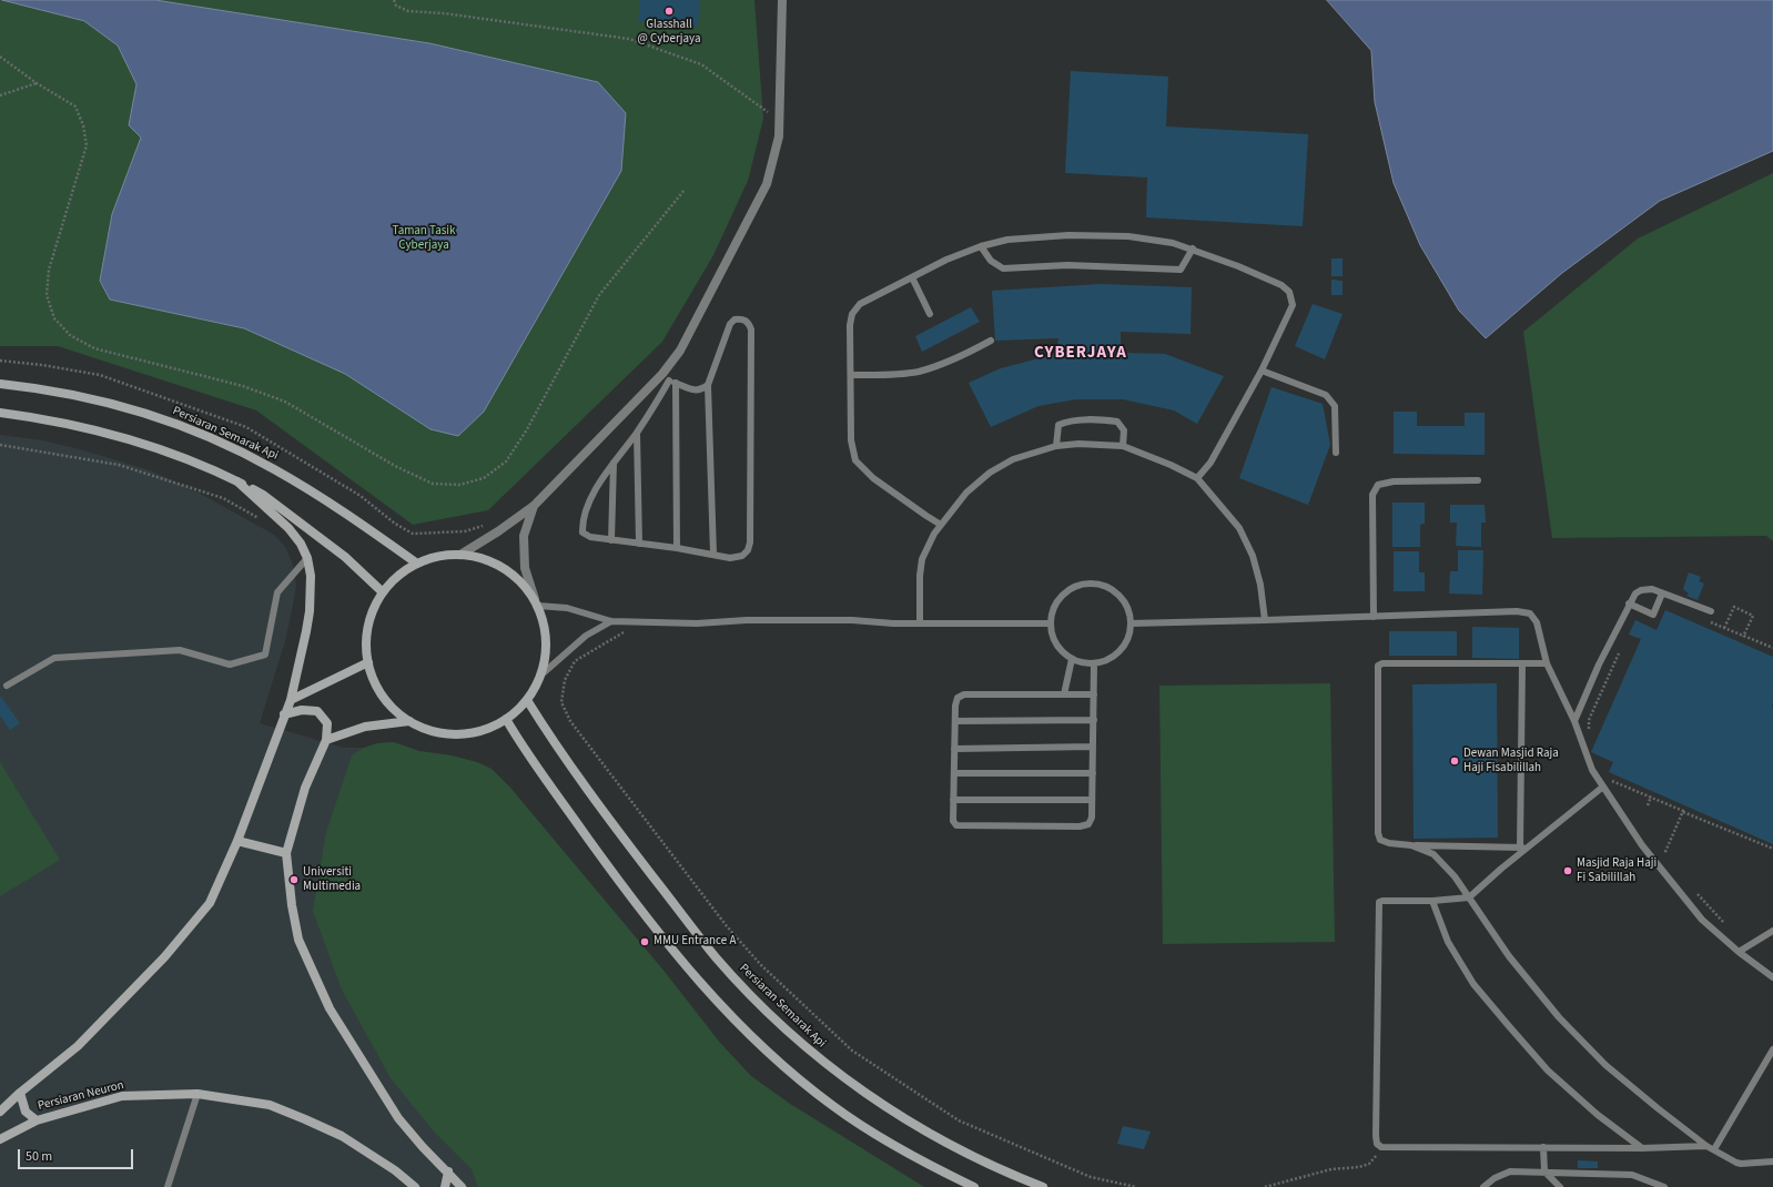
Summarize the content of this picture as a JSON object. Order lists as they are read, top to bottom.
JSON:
{
  "streets": {
    "main road": ["Persiaran Semarak Api", "Persiaran Neuron"]
  },
  "districts": ["CYBERJAYA"],
  "parks": ["Taman Tasik Cyberjaya"],
  "places": [
    "Glasshall @ Cyberjaya",
    "Dewan Masjid Raja Haji Fisabilillah",
    "Masjid Raja Haji Fi Sabilillah",
    "Universiti Multimedia",
    "MMU Entrance A"
  ],
  "scale_bar": "50 m"
}
